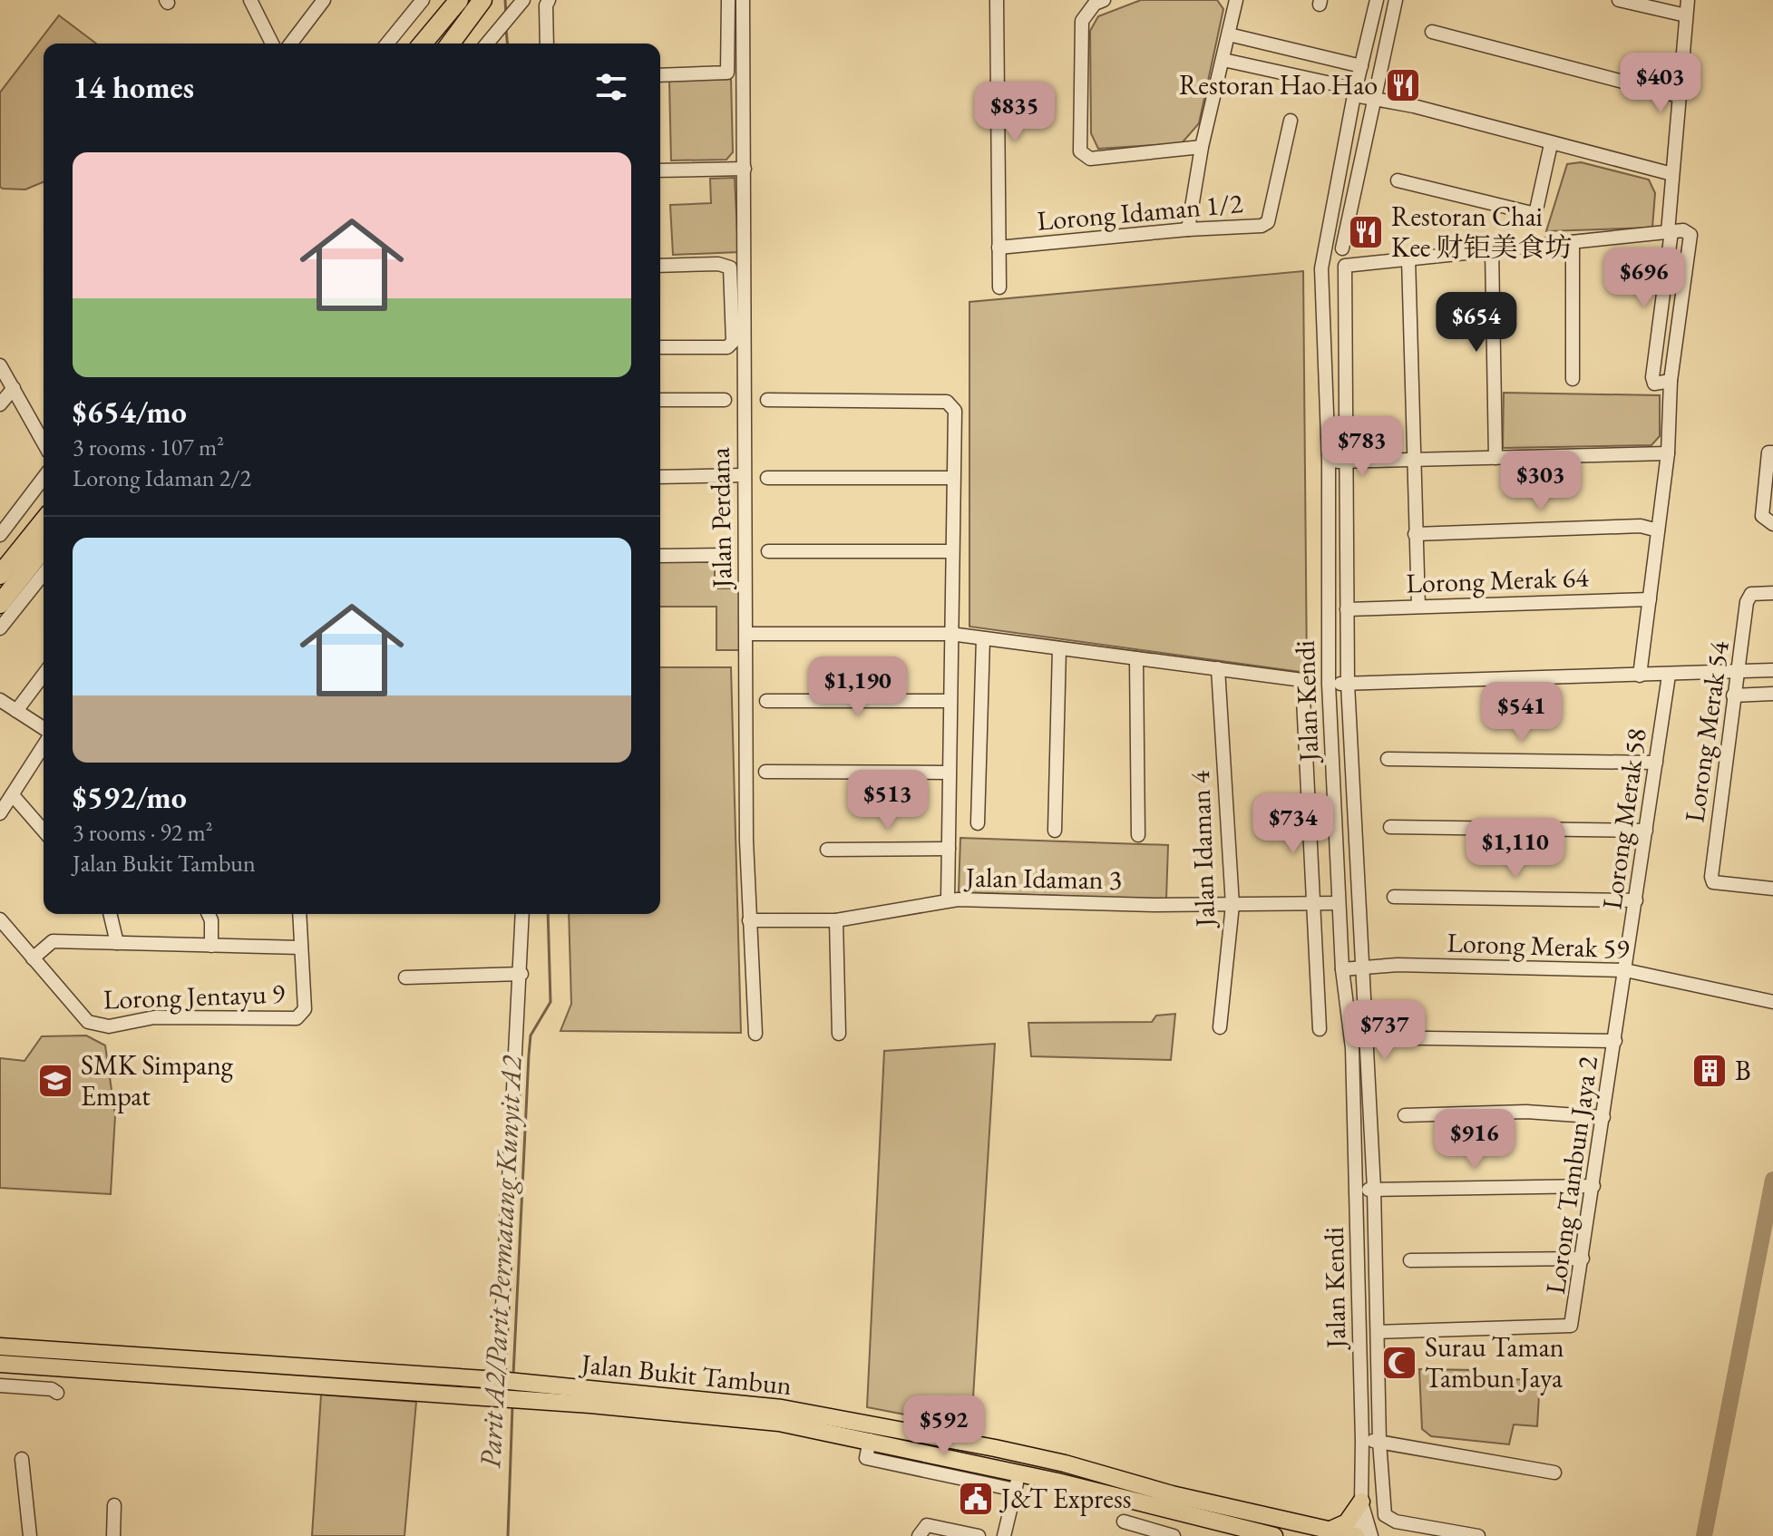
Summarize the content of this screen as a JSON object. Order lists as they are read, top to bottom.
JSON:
{
  "streets": {
    "main road": ["Jalan Bukit Tambun"],
    "street": [
      "Lorong Idaman 1/2",
      "Jalan Perdana",
      "Lorong Merak 64",
      "Jalan Kendi",
      "Lorong Merak 54",
      "Lorong Merak 58",
      "Jalan Idaman 4",
      "Jalan Idaman 3",
      "Lorong Merak 59",
      "Lorong Jentayu 9",
      "Lorong Tambun Jaya 2"
    ]
  },
  "crossings": [
    ["Jalan Perdana", "Jalan Idaman 3"],
    ["Lorong Merak 64", "Jalan Kendi"],
    ["Jalan Kendi", "Jalan Idaman 4"],
    ["Jalan Kendi", "Jalan Idaman 3"],
    ["Jalan Kendi", "Lorong Merak 59"],
    ["Jalan Kendi", "Lorong Tambun Jaya 2"],
    ["Jalan Kendi", "Jalan Bukit Tambun"],
    ["Lorong Merak 58", "Lorong Merak 59"],
    ["Lorong Merak 58", "Lorong Tambun Jaya 2"],
    ["Jalan Idaman 4", "Jalan Idaman 3"],
    ["Lorong Merak 59", "Lorong Tambun Jaya 2"]
  ],
  "water": ["Parit A2/Parit Permatang Kunyit A2"],
  "places": {
    "restaurant": ["Restoran Hao Hao", "Restoran Chai Kee 财钜美食坊"],
    "building": ["B"],
    "school or university": ["SMK Simpang Empat"],
    "mosque": ["Surau Taman Tambun Jaya"],
    "public building": ["J&T Express"]
  },
  "page": {
    "heading": "14 homes",
    "price": [
      "$403",
      "$835",
      "$696",
      "$654",
      "$783",
      "$303",
      "$1,190",
      "$541",
      "$513",
      "$734",
      "$1,110",
      "$737",
      "$916",
      "$592"
    ],
    "list": [
      {
        "name": "$654/mo",
        "note": "3 rooms · 107 m² · Lorong Idaman 2/2"
      },
      {
        "name": "$592/mo",
        "note": "3 rooms · 92 m² · Jalan Bukit Tambun"
      }
    ]
  }
}
